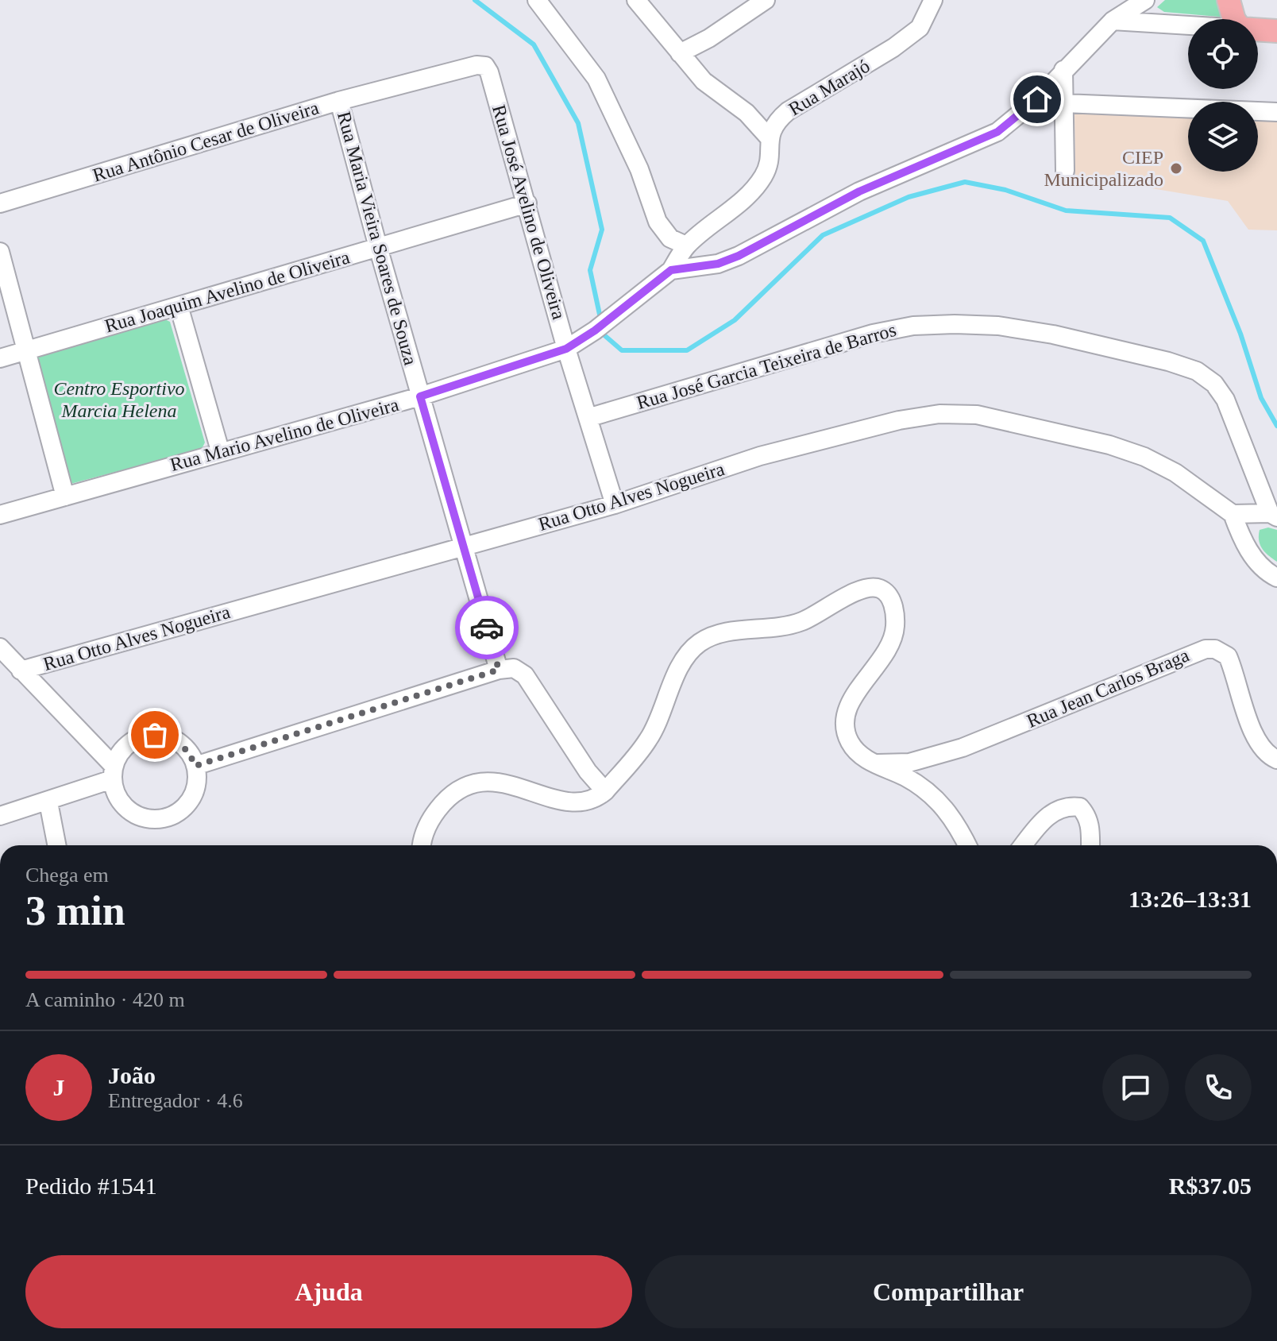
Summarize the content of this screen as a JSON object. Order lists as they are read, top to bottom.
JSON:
{
  "streets": {
    "street": [
      "Rua Marajó",
      "Rua Antônio Cesar de Oliveira",
      "Rua José Avelino de Oliveira",
      "Rua Maria Vieira Soares de Souza",
      "Rua Joaquim Avelino de Oliveira",
      "Rua José Garcia Teixeira de Barros",
      "Rua Mario Avelino de Oliveira",
      "Rua Otto Alves Nogueira",
      "Rua Jean Carlos Braga"
    ]
  },
  "crossings": [
    ["Rua Marajó", "Rua Mario Avelino de Oliveira"],
    ["Rua Antônio Cesar de Oliveira", "Rua José Avelino de Oliveira"],
    ["Rua Antônio Cesar de Oliveira", "Rua Maria Vieira Soares de Souza"],
    ["Rua José Avelino de Oliveira", "Rua Joaquim Avelino de Oliveira"],
    ["Rua José Avelino de Oliveira", "Rua José Garcia Teixeira de Barros"],
    ["Rua José Avelino de Oliveira", "Rua Mario Avelino de Oliveira"],
    ["Rua José Avelino de Oliveira", "Rua Otto Alves Nogueira"],
    ["Rua Maria Vieira Soares de Souza", "Rua Joaquim Avelino de Oliveira"],
    ["Rua Maria Vieira Soares de Souza", "Rua Mario Avelino de Oliveira"],
    ["Rua Maria Vieira Soares de Souza", "Rua Otto Alves Nogueira"]
  ],
  "parks": ["Centro Esportivo Marcia Helena"],
  "places": ["CIEP Municipalizado"],
  "page": {
    "heading": ["3 min", "Chega em", "13:26–13:31"],
    "panel": [
      "João",
      "Entregador · 4.6",
      "Pedido #1541",
      "R$37.05"
    ],
    "bar": "A caminho · 420 m",
    "round": "J",
    "buttons": ["Ajuda", "Compartilhar"]
  }
}
